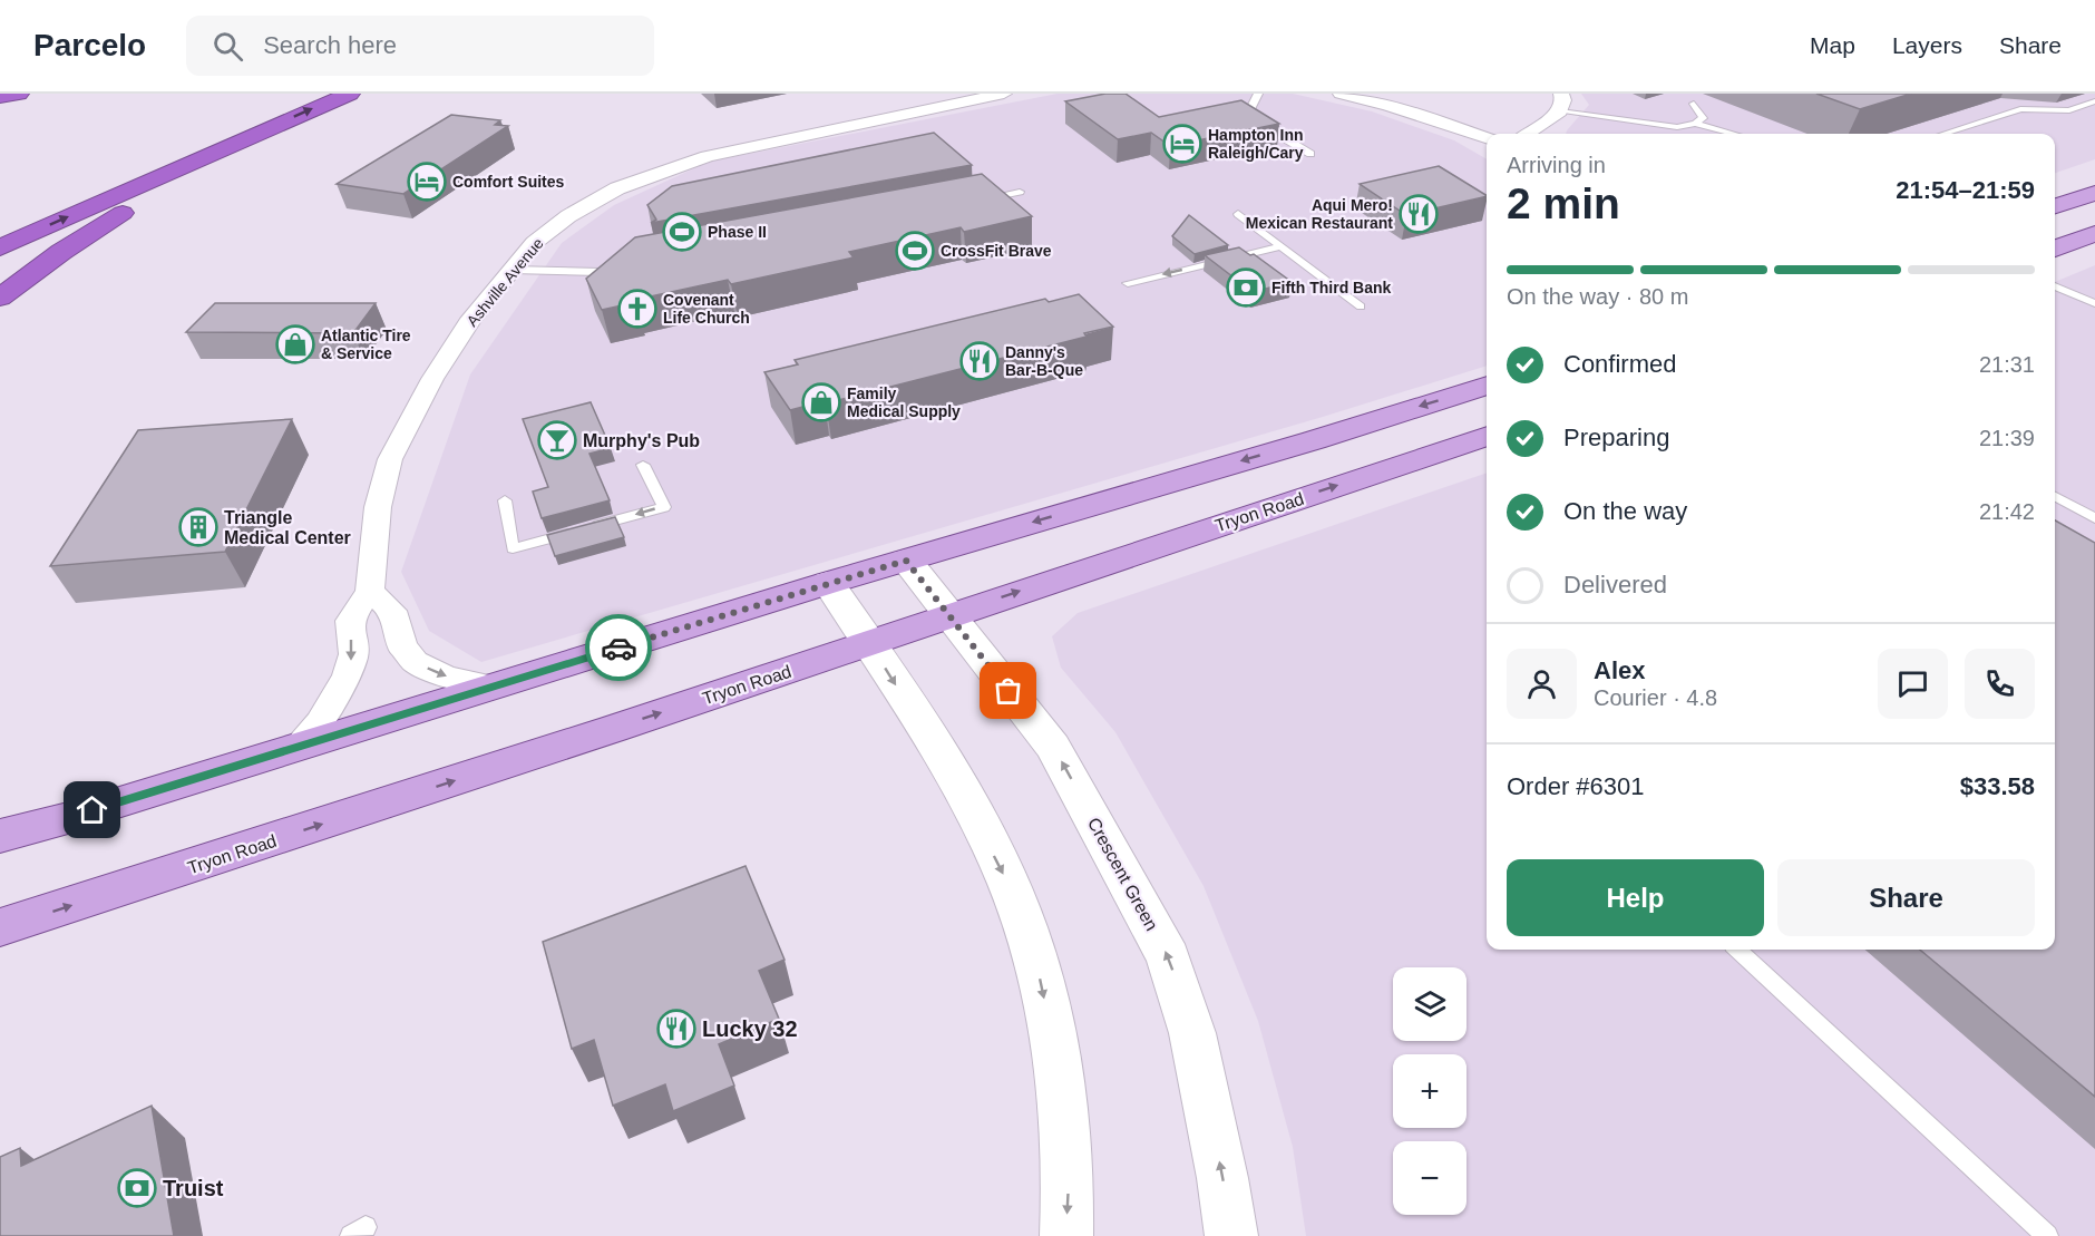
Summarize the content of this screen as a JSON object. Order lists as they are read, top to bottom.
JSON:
{
  "streets": {
    "main road": ["Tryon Road"],
    "street": ["Ashville Avenue", "Crescent Green"]
  },
  "crossings": [
    ["Tryon Road", "Crescent Green"]
  ],
  "places": {
    "hotel": ["Hampton Inn Raleigh/Cary", "Comfort Suites"],
    "restaurant": ["Aqui Mero! Mexican Restaurant", "Danny's Bar-B-Que", "Lucky 32"],
    "sports": ["Phase II", "CrossFit Brave"],
    "bank": ["Fifth Third Bank", "Truist"],
    "church": ["Covenant Life Church"],
    "shop": ["Atlantic Tire & Service", "Family Medical Supply"],
    "bar": ["Murphy's Pub"],
    "building": ["Triangle Medical Center"]
  },
  "page": {
    "header": "Parcelo",
    "search": "Search here",
    "nav": ["Map", "Layers", "Share"],
    "heading": ["2 min", "Arriving in", "21:54–21:59"],
    "panel": [
      "Alex",
      "Courier · 4.8",
      "Order #6301",
      "$33.58"
    ],
    "bar": "On the way · 80 m",
    "list": [
      ["Confirmed", "21:31"],
      ["Preparing", "21:39"],
      ["On the way", "21:42"],
      "Delivered"
    ],
    "buttons": ["Help", "Share"],
    "map_buttons": ["+", "−"]
  }
}
